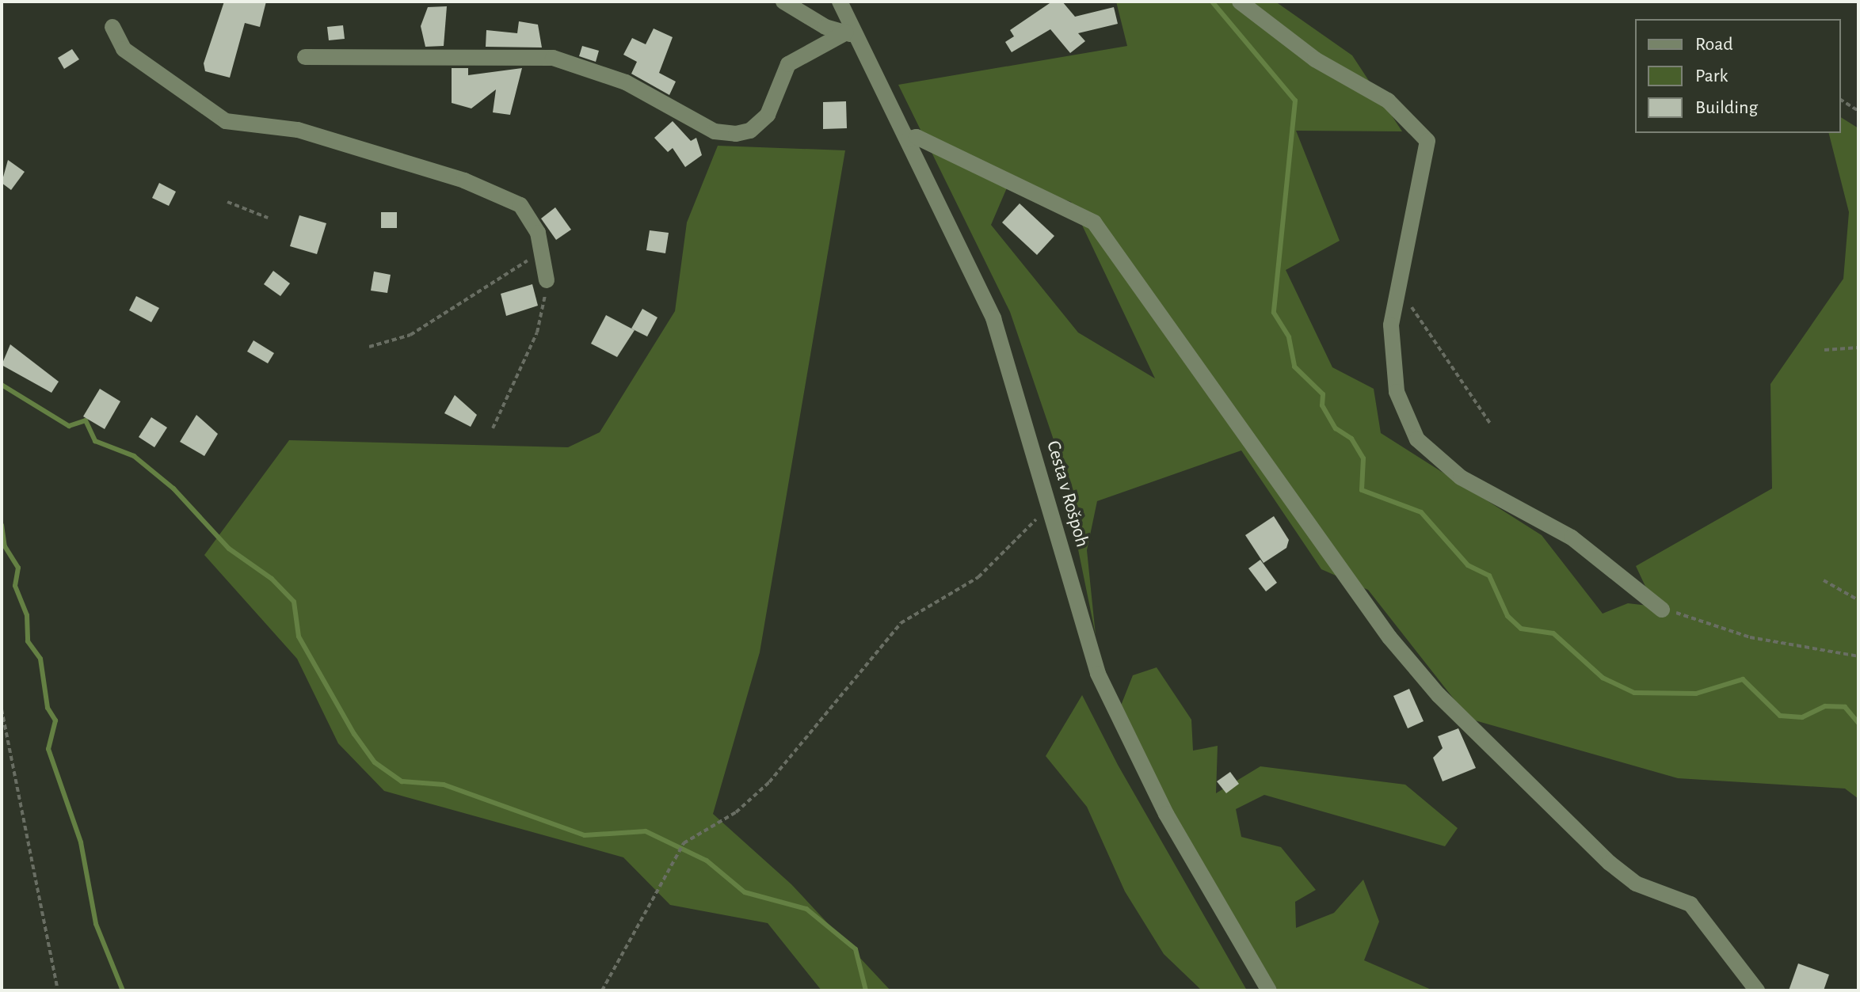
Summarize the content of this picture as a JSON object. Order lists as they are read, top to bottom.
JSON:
{
  "streets": {
    "street": ["Cesta v Rošpoh"]
  },
  "legend": ["Road", "Park", "Building"]
}
